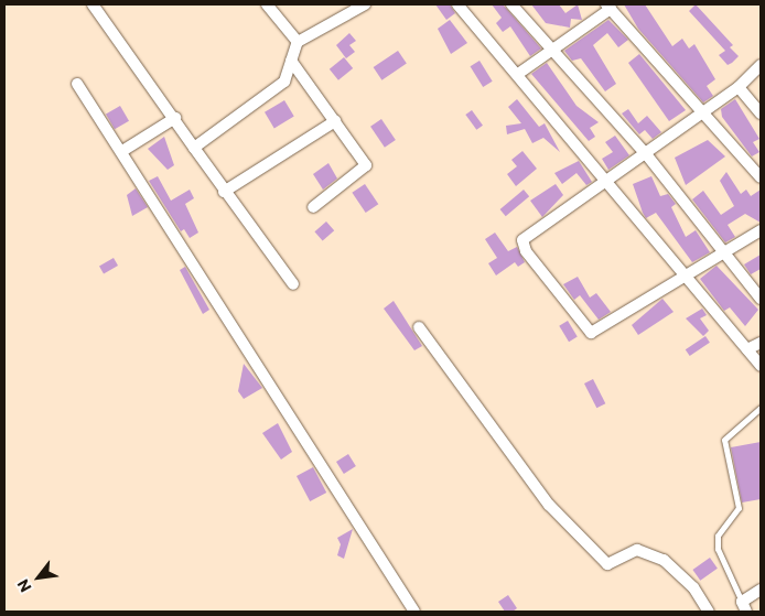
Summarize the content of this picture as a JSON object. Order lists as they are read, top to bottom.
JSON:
{
  "north": "bottom left"
}
